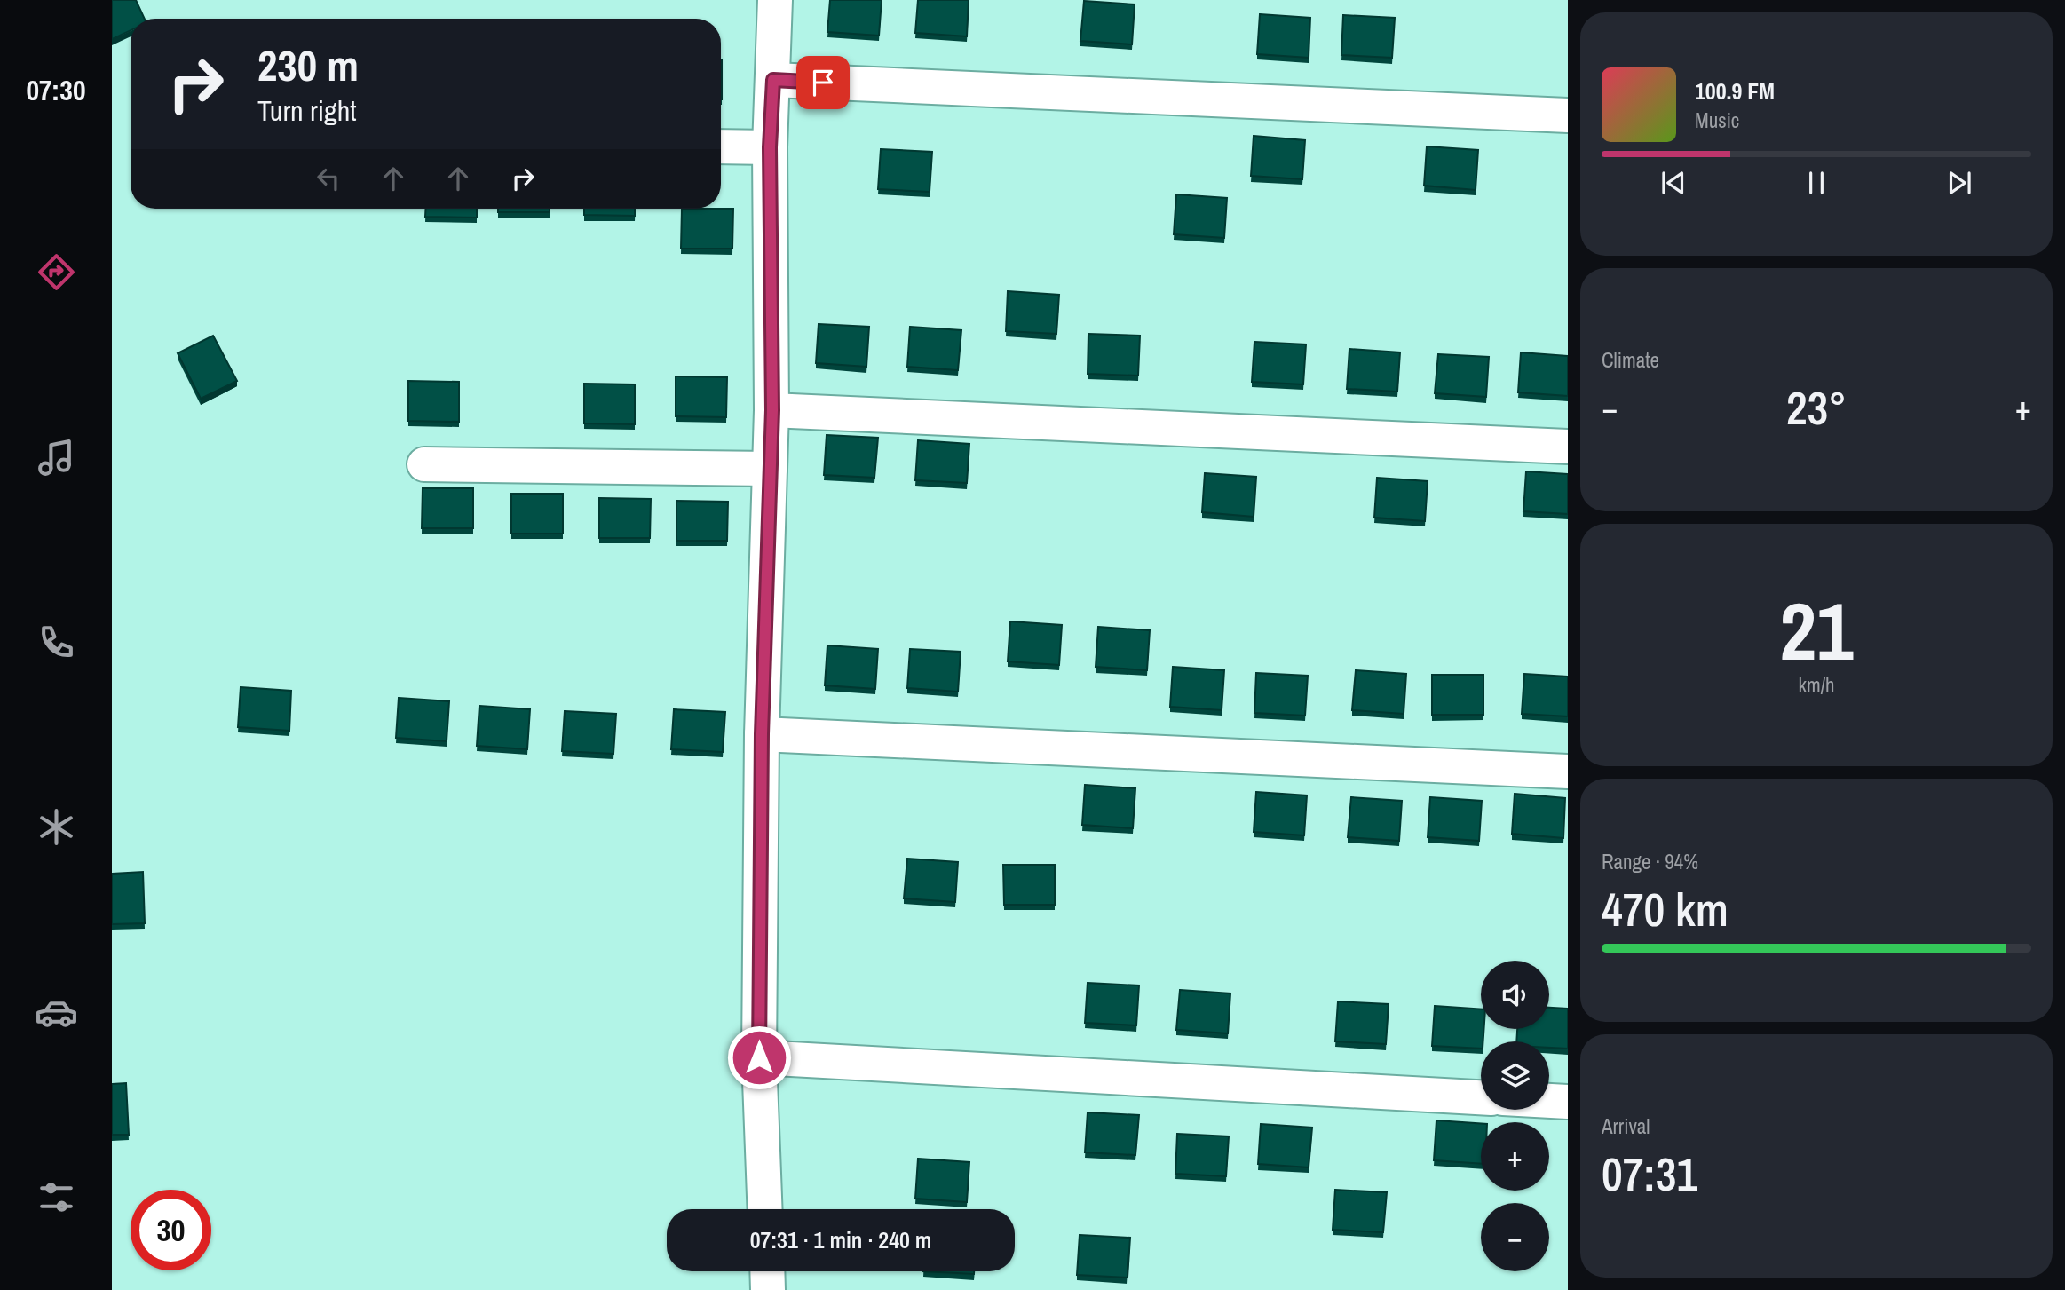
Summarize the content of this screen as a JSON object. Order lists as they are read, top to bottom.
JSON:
{
  "page": {
    "tabs": "07:30",
    "turn": ["230 m", "Turn right"],
    "song": ["100.9 FM", "Music"],
    "tile": [
      "Climate",
      ["21", "km/h"],
      ["Range · 94%", "470 km"],
      ["Arrival", "07:31"]
    ],
    "heat": ["−", "23°", "+"],
    "map_buttons": ["+", "−"],
    "limit": "30",
    "trip": "07:31 · 1 min · 240 m"
  }
}
